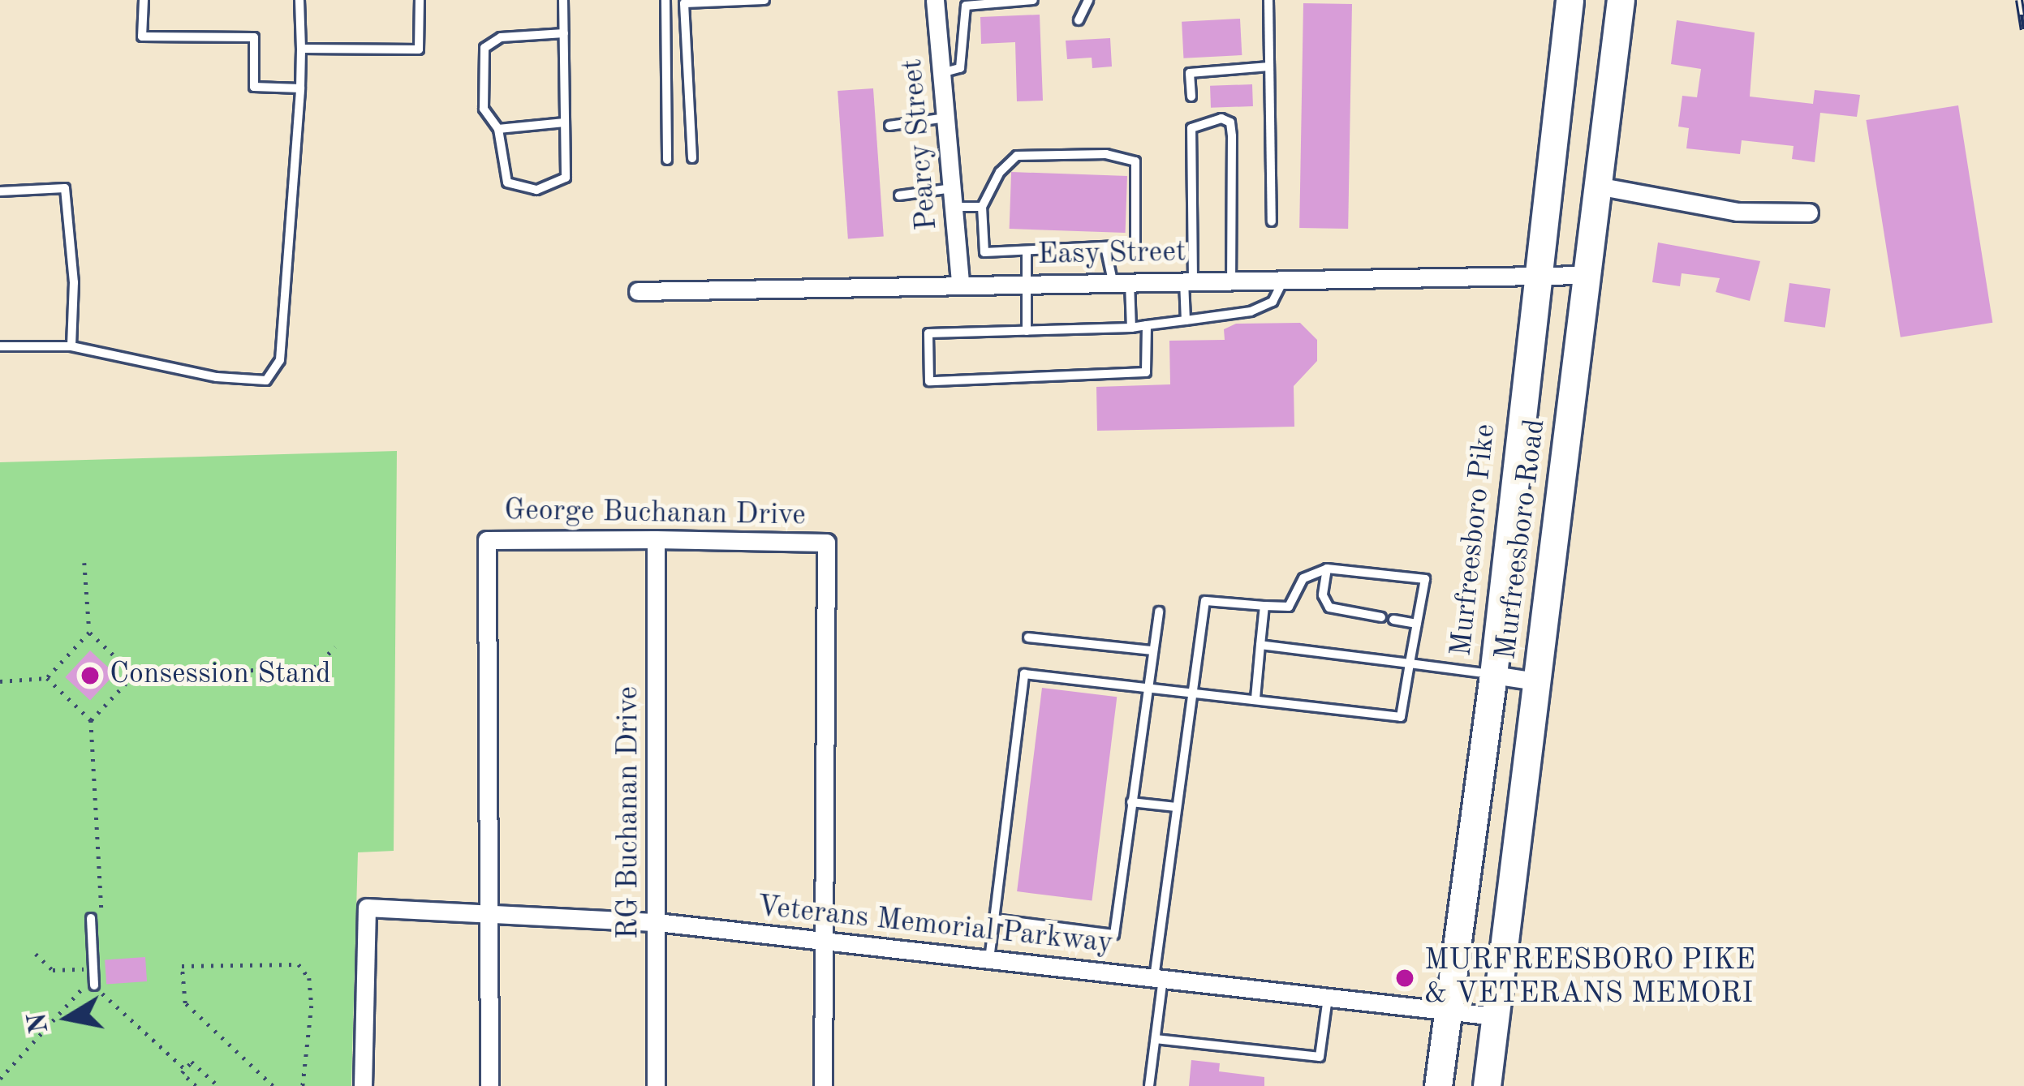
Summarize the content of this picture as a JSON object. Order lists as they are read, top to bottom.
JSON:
{
  "streets": {
    "main road": ["Murfreesboro Road", "Murfreesboro Pike"],
    "street": [
      "Pearcy Street",
      "Easy Street",
      "George Buchanan Drive",
      "RG Buchanan Drive",
      "Veterans Memorial Parkway"
    ]
  },
  "crossings": [
    ["Pearcy Street", "Easy Street"],
    ["Easy Street", "Murfreesboro Road"],
    ["Easy Street", "Murfreesboro Pike"],
    ["George Buchanan Drive", "RG Buchanan Drive"],
    ["George Buchanan Drive", "Veterans Memorial Parkway"],
    ["Murfreesboro Road", "Veterans Memorial Parkway"],
    ["Murfreesboro Pike", "Veterans Memorial Parkway"],
    ["RG Buchanan Drive", "Veterans Memorial Parkway"]
  ],
  "places": ["Consession Stand", "MURFREESBORO PIKE & VETERANS MEMORI"],
  "north": "left"
}
